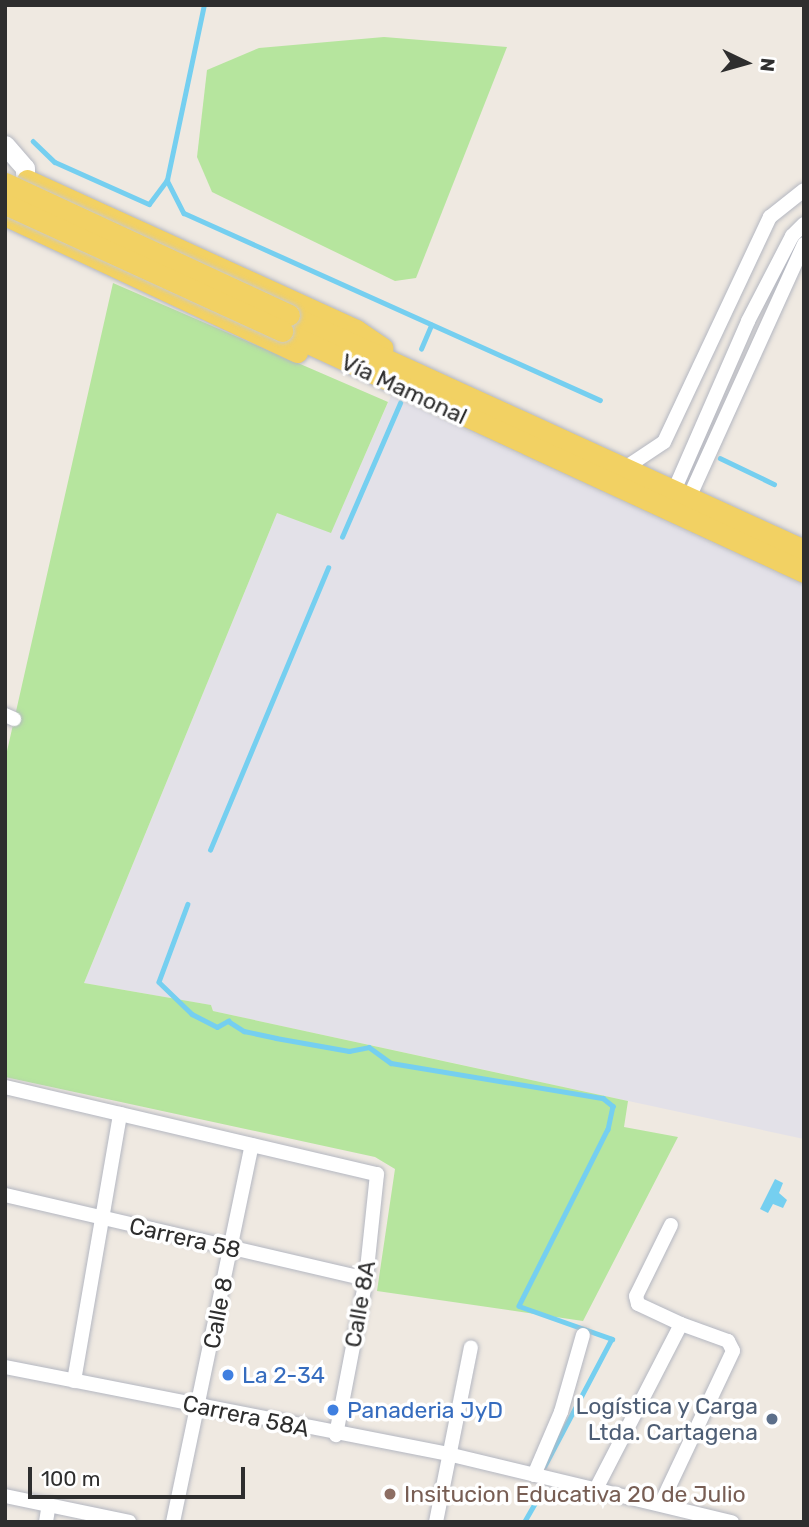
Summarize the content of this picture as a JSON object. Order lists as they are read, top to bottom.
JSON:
{
  "streets": {
    "main road": ["Vía Mamonal"],
    "street": [
      "Carrera 58",
      "Calle 8A",
      "Calle 8",
      "Carrera 58A"
    ]
  },
  "crossings": [
    ["Carrera 58", "Calle 8A"],
    ["Carrera 58", "Calle 8"],
    ["Calle 8A", "Calle 8"],
    ["Calle 8A", "Carrera 58A"],
    ["Calle 8", "Carrera 58A"]
  ],
  "places": [
    "La 2-34",
    "Panaderia JyD",
    "Logística y Carga Ltda. Cartagena",
    "Insitucion Educativa 20 de Julio"
  ],
  "scale_bar": "100 m",
  "north": "right"
}
